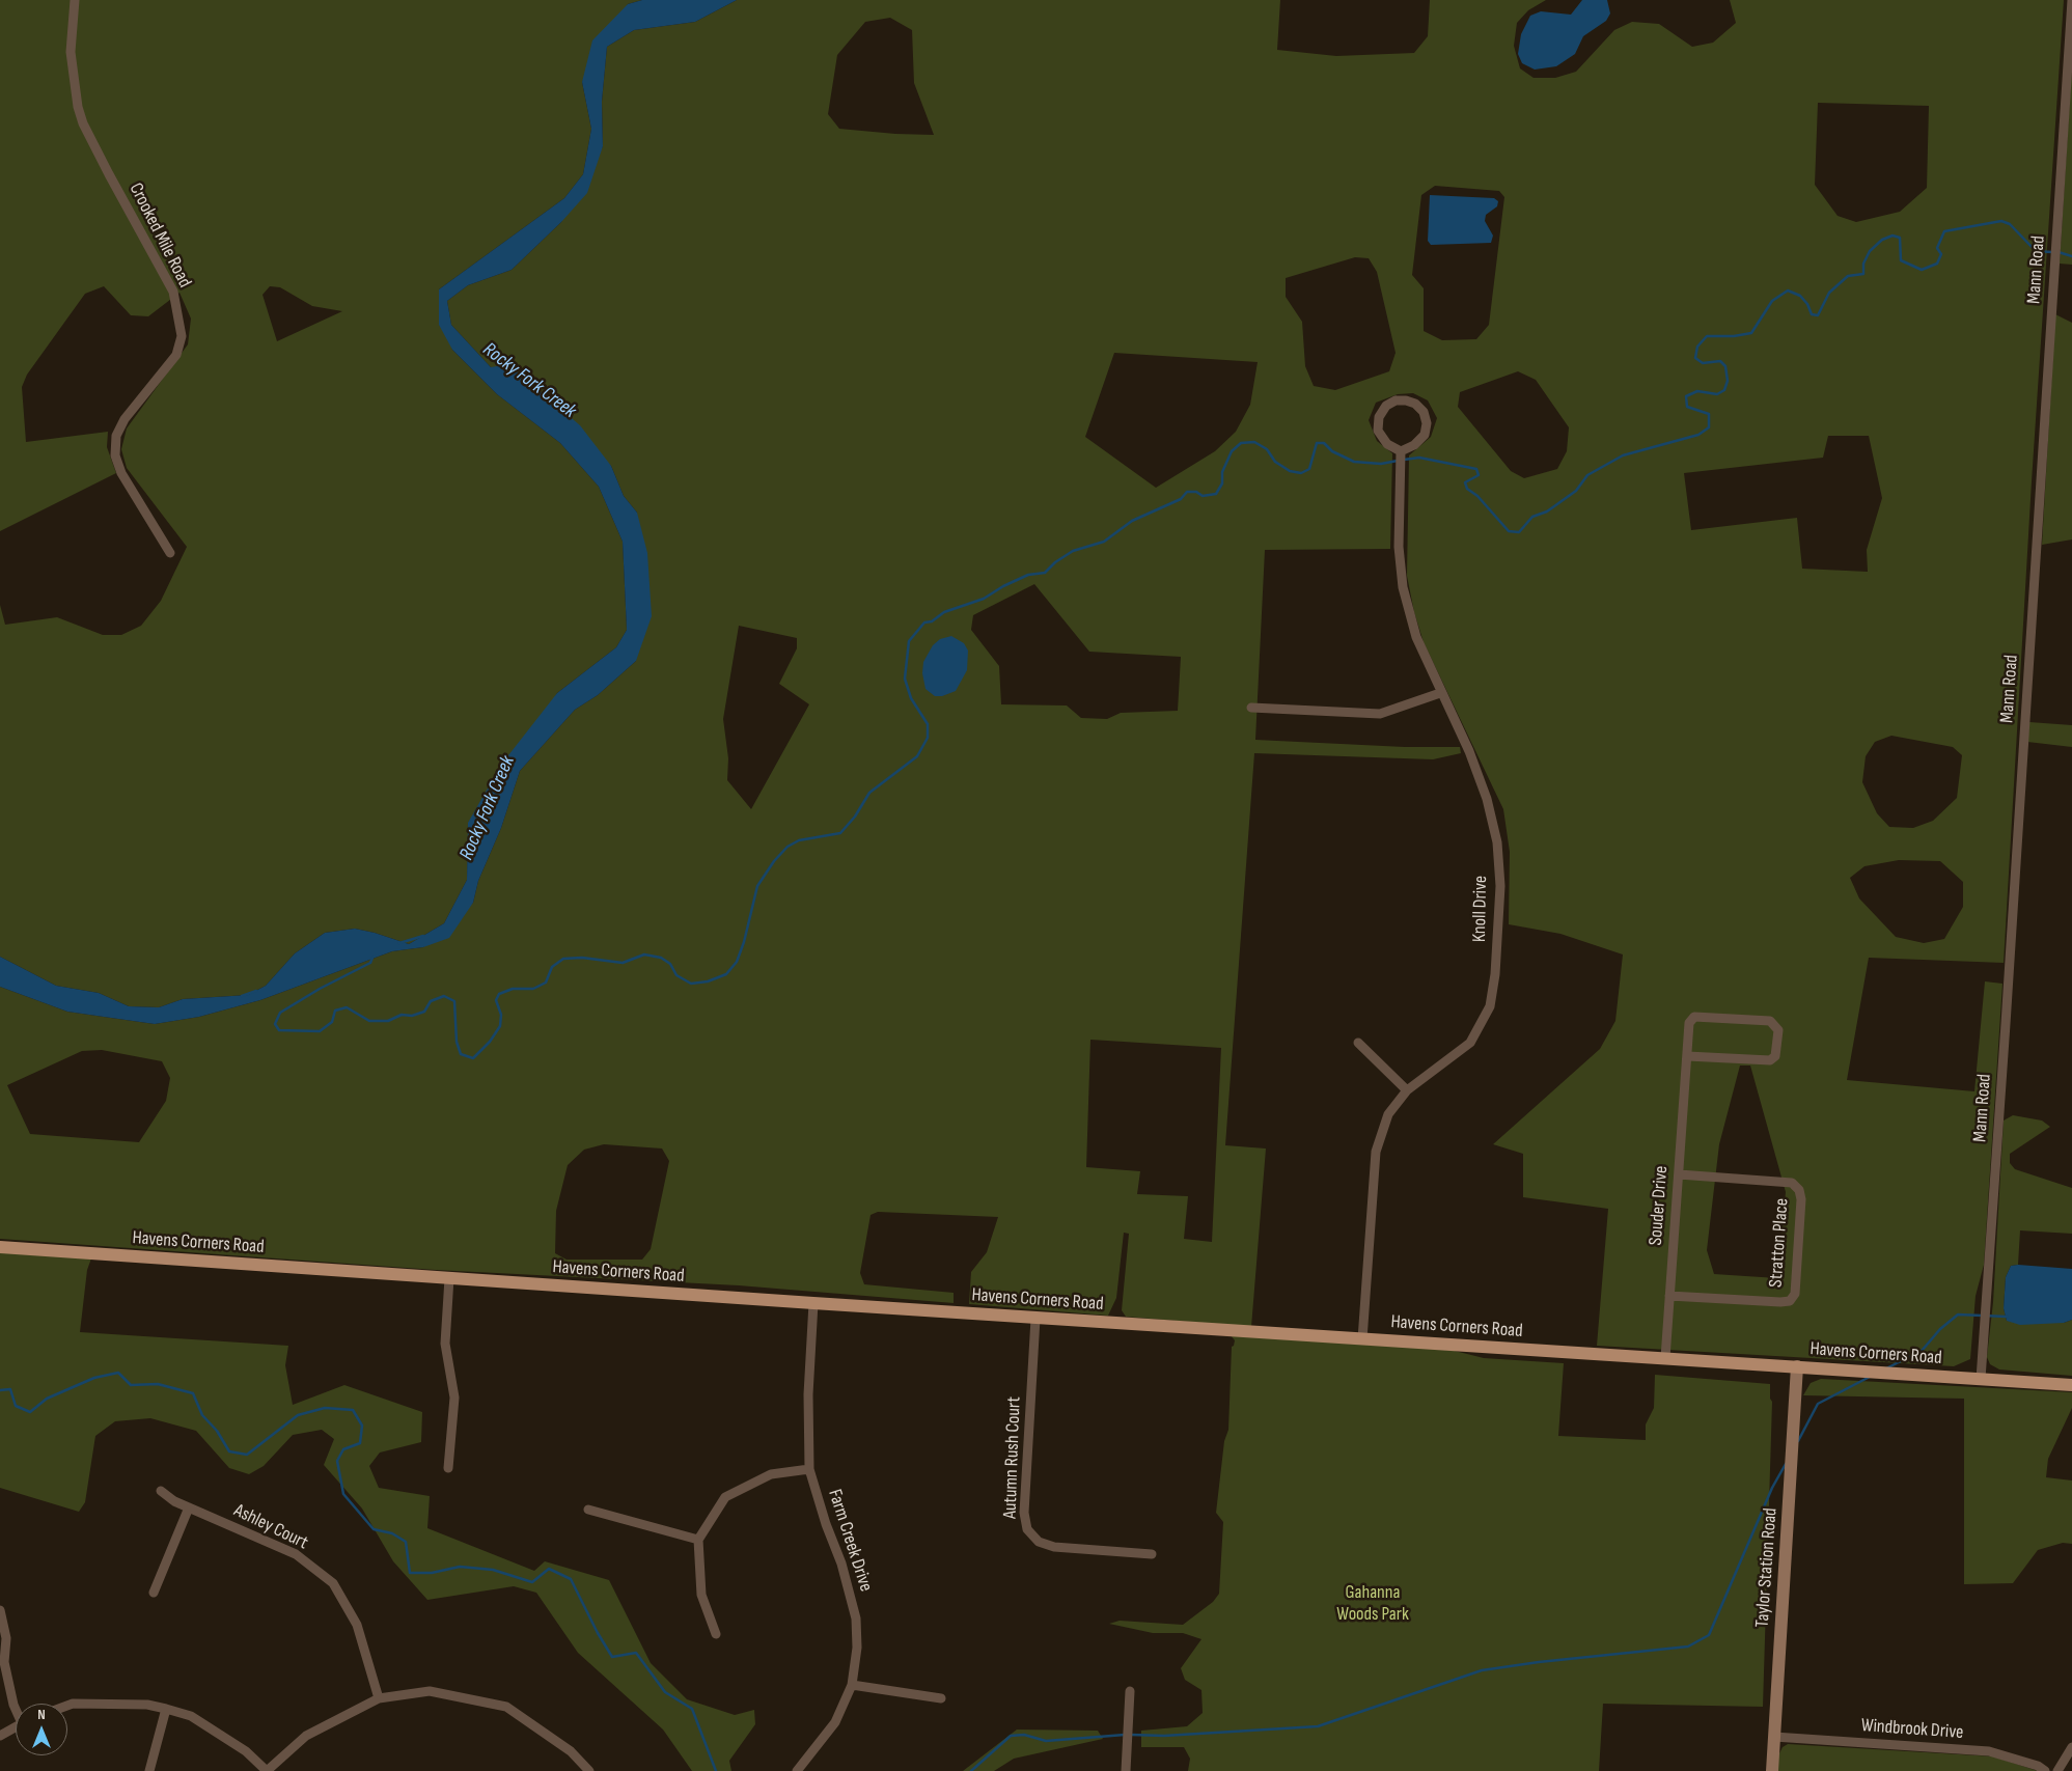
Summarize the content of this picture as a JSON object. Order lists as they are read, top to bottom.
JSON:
{
  "streets": {
    "main road": ["Havens Corners Road", "Taylor Station Road"],
    "street": [
      "Crooked Mile Road",
      "Mann Road",
      "Knoll Drive",
      "Souder Drive",
      "Stratton Place",
      "Autumn Rush Court",
      "Ashley Court",
      "Farm Creek Drive",
      "Windbrook Drive"
    ]
  },
  "crossings": [
    ["Mann Road", "Havens Corners Road"],
    ["Knoll Drive", "Havens Corners Road"],
    ["Souder Drive", "Havens Corners Road"],
    ["Souder Drive", "Stratton Place"],
    ["Havens Corners Road", "Autumn Rush Court"],
    ["Havens Corners Road", "Farm Creek Drive"],
    ["Havens Corners Road", "Taylor Station Road"],
    ["Taylor Station Road", "Windbrook Drive"]
  ],
  "water": ["Rocky Fork Creek"],
  "parks": ["Gahanna Woods Park"],
  "north": "top"
}
